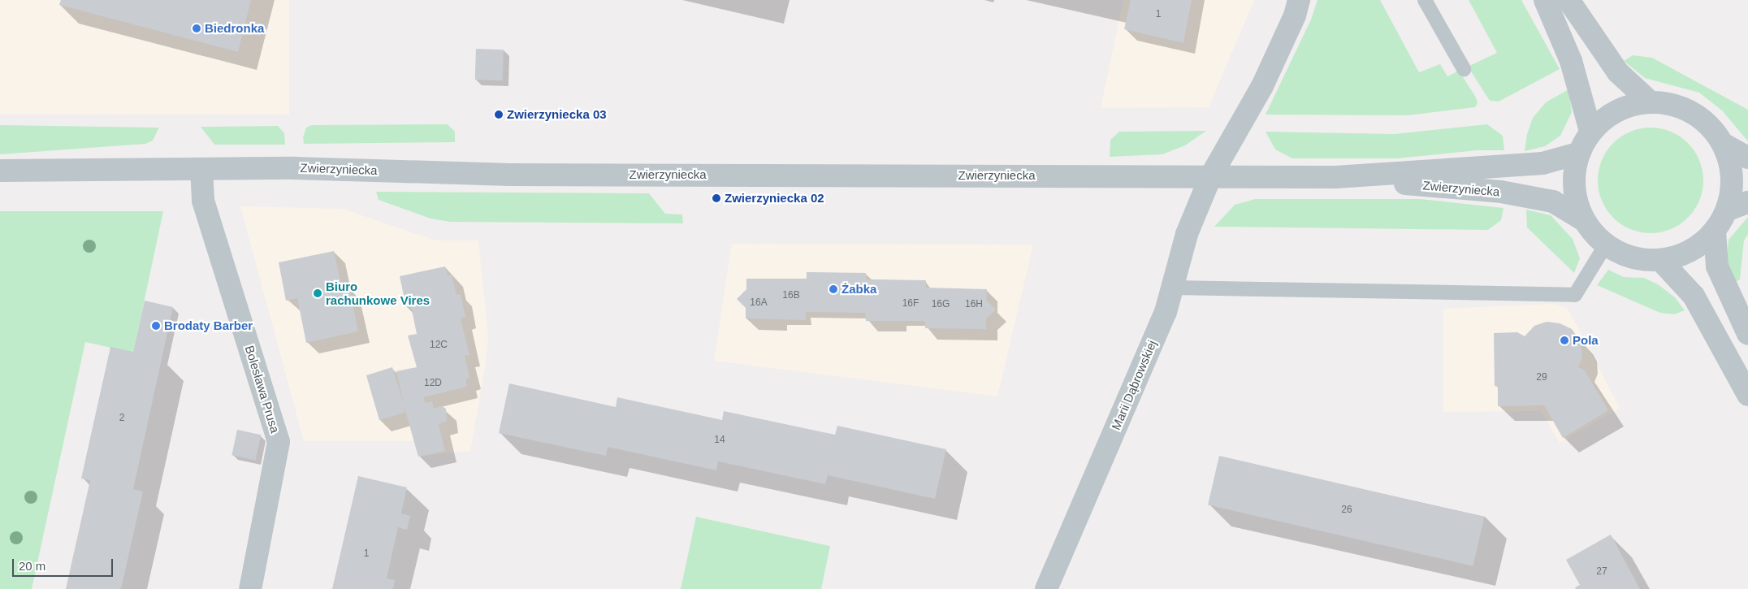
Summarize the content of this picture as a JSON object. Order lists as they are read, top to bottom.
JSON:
{
  "streets": {
    "street": ["Zwierzyniecka", "Marii Dąbrowskiej", "Bolesława Prusa"]
  },
  "crossings": [
    ["Zwierzyniecka", "Marii Dąbrowskiej"],
    ["Zwierzyniecka", "Bolesława Prusa"]
  ],
  "places": [
    "Biedronka",
    "Zwierzyniecka 03",
    "Zwierzyniecka 02",
    "Żabka",
    "Biuro rachunkowe Vires",
    "Brodaty Barber",
    "Pola"
  ],
  "house_numbers": [
    "1",
    "16B",
    "16A",
    "16F",
    "16G",
    "16H",
    "12C",
    "29",
    "12D",
    "2",
    "14",
    "26",
    "1",
    "27"
  ],
  "scale_bar": "20 m"
}
